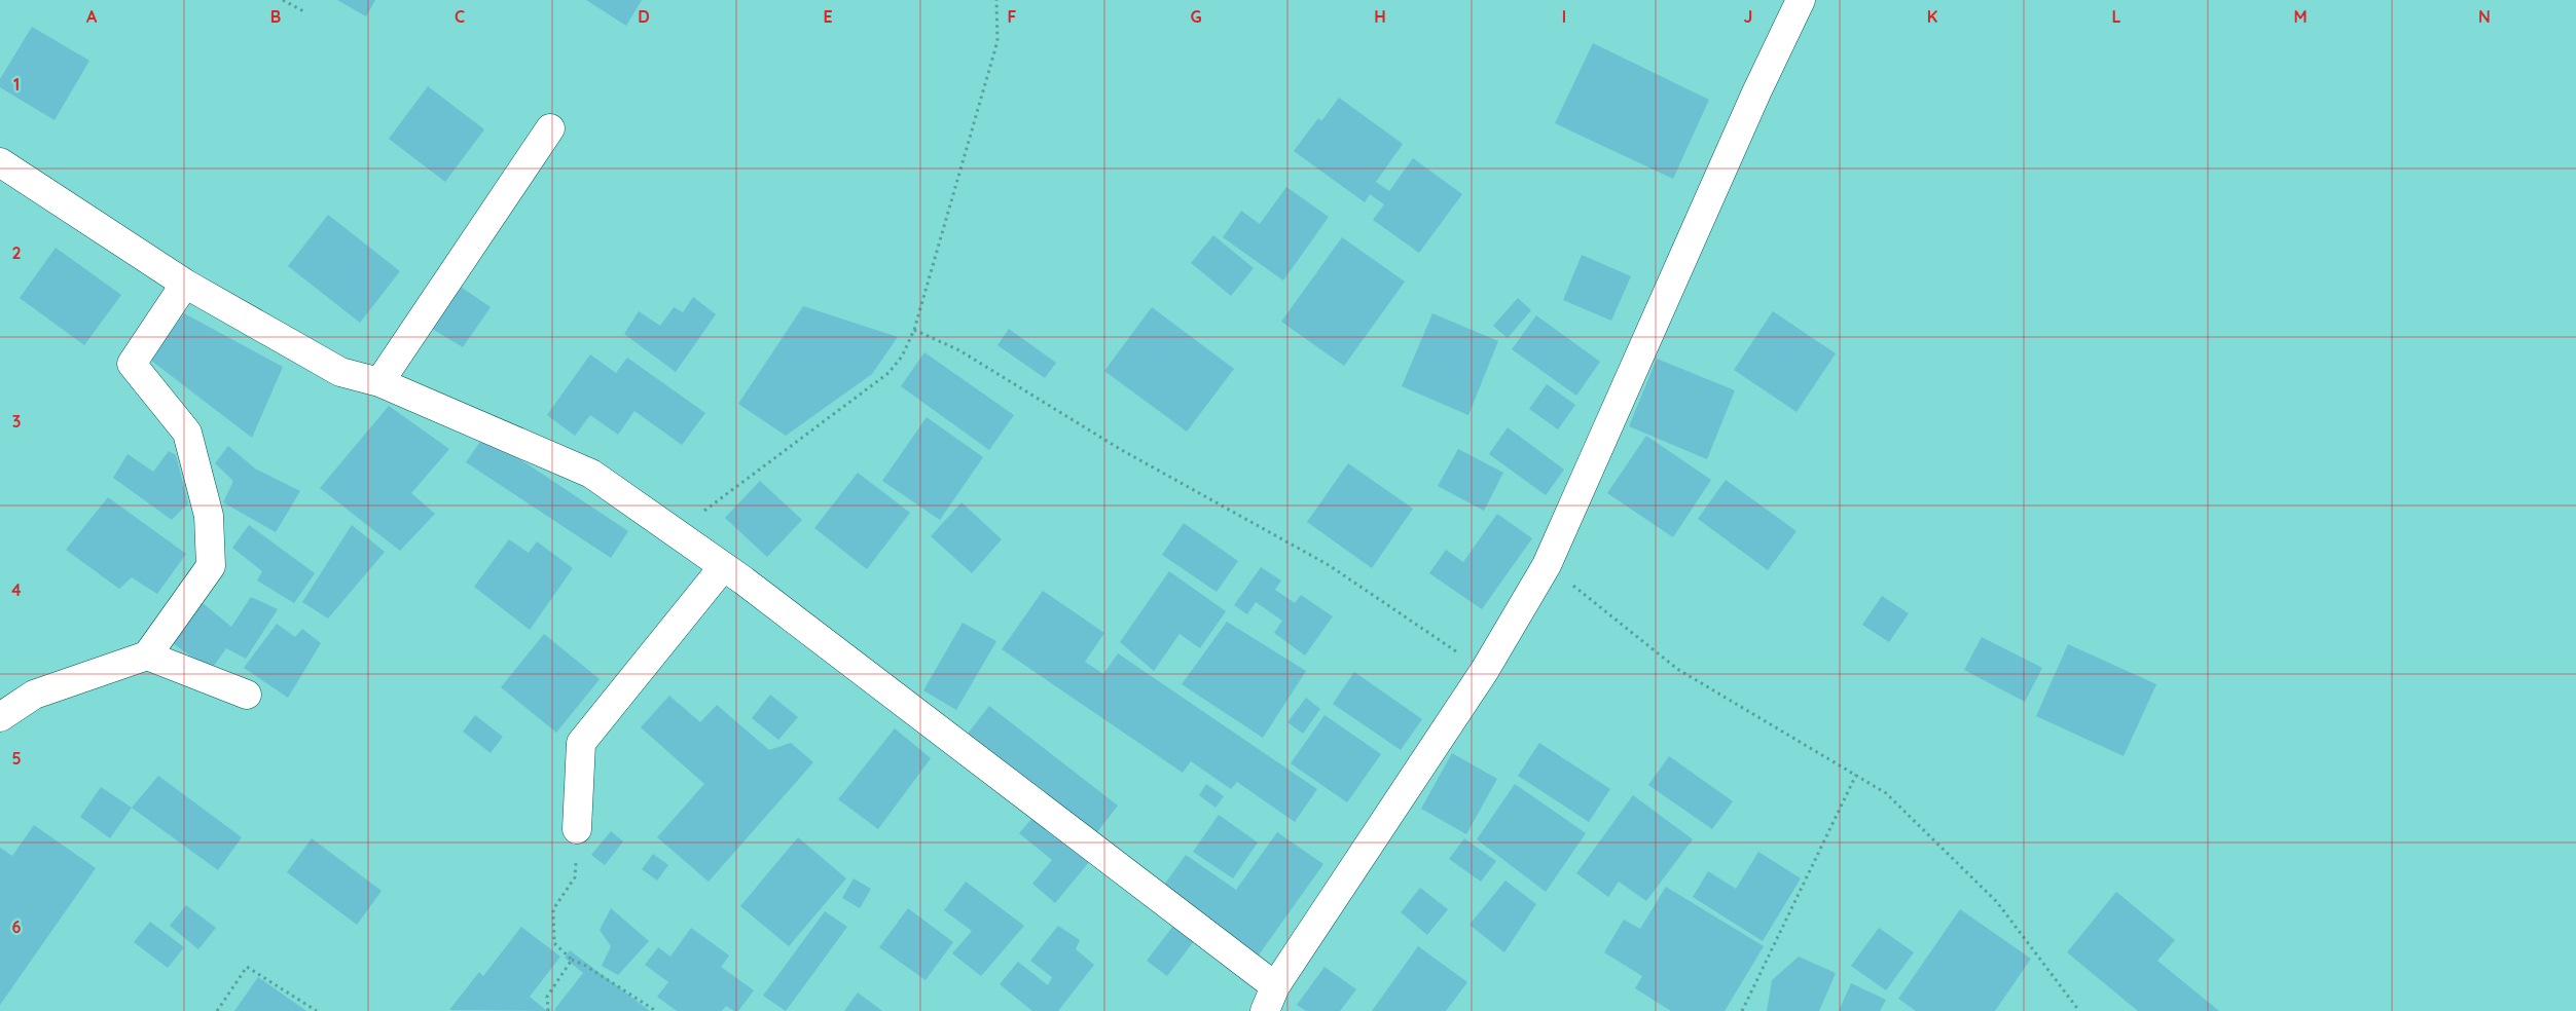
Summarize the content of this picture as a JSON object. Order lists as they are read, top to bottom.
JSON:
{
  "grid": {
    "columns": [
      "A",
      "B",
      "C",
      "D",
      "E",
      "F",
      "G",
      "H",
      "I",
      "J",
      "K",
      "L",
      "M",
      "N"
    ],
    "rows": [
      "1",
      "2",
      "3",
      "4",
      "5",
      "6"
    ]
  }
}
